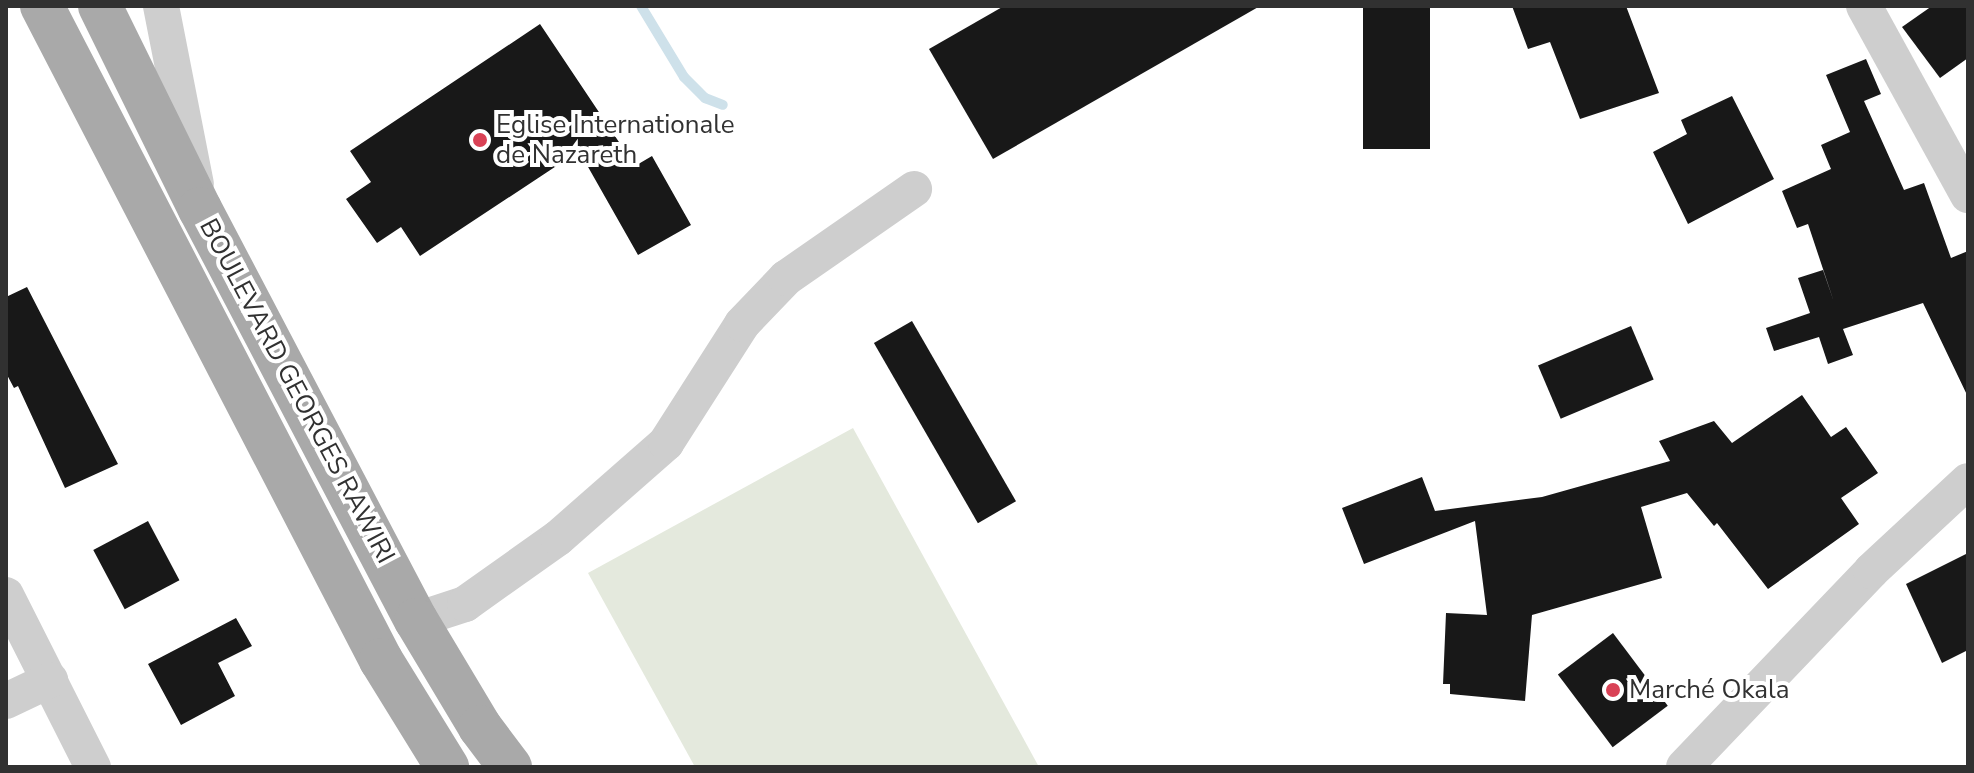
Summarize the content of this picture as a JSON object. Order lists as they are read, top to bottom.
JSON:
{
  "streets": {
    "main road": ["BOULEVARD GEORGES RAWIRI"]
  },
  "places": ["Eglise Internationale de Nazareth", "Marché Okala"]
}
